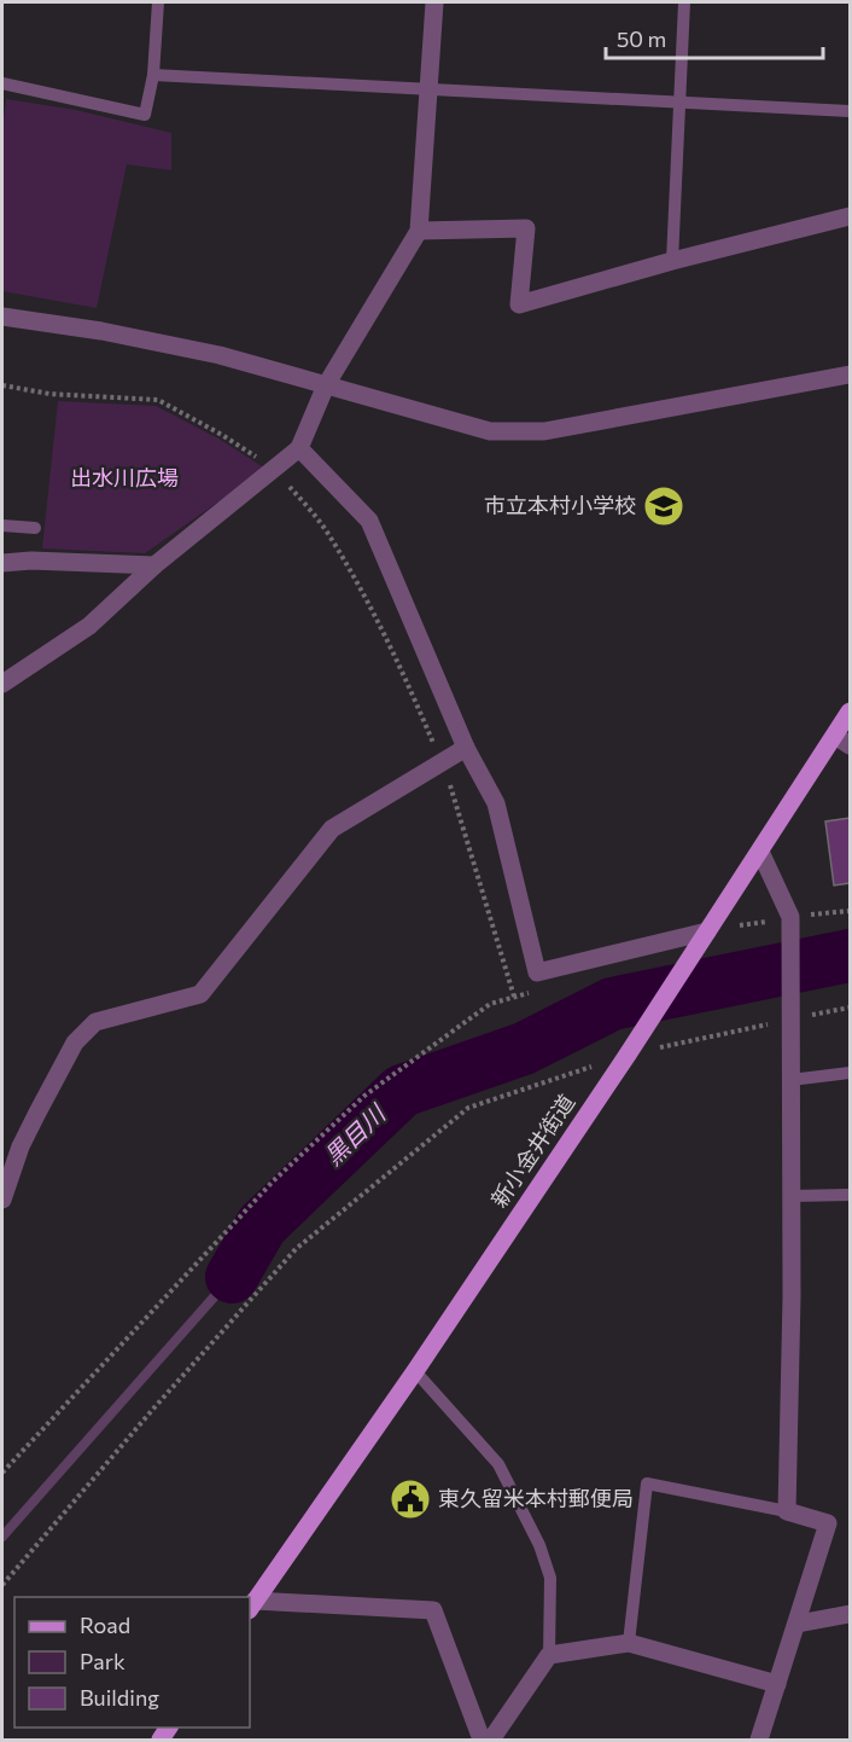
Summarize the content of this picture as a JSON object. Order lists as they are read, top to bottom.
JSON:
{
  "streets": {
    "main road": ["新小金井街道"]
  },
  "water": ["黒目川"],
  "parks": ["出水川広場"],
  "places": {
    "school or university": ["市立本村小学校"],
    "public building": ["東久留米本村郵便局"]
  },
  "legend": ["Road", "Park", "Building"],
  "scale_bar": "50 m"
}
